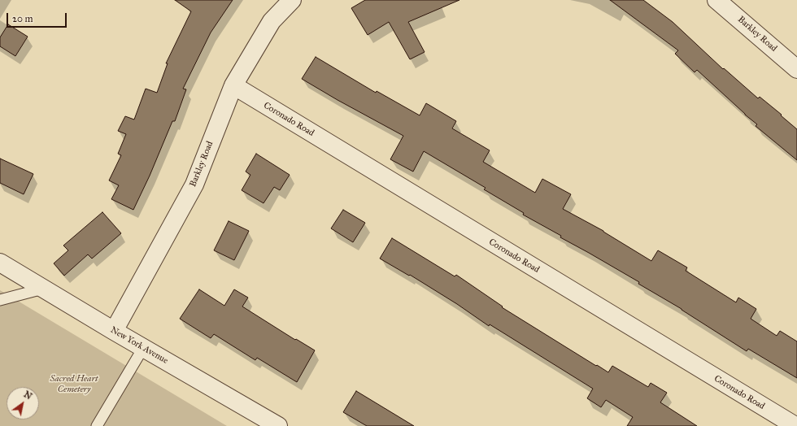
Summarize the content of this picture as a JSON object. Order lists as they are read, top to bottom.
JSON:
{
  "streets": {
    "street": ["Barkley Road", "Coronado Road", "New York Avenue"]
  },
  "crossings": [
    ["Barkley Road", "Coronado Road"],
    ["Barkley Road", "New York Avenue"]
  ],
  "parks": ["Sacred Heart Cemetery"],
  "scale_bar": "20 m",
  "north": "top right"
}
